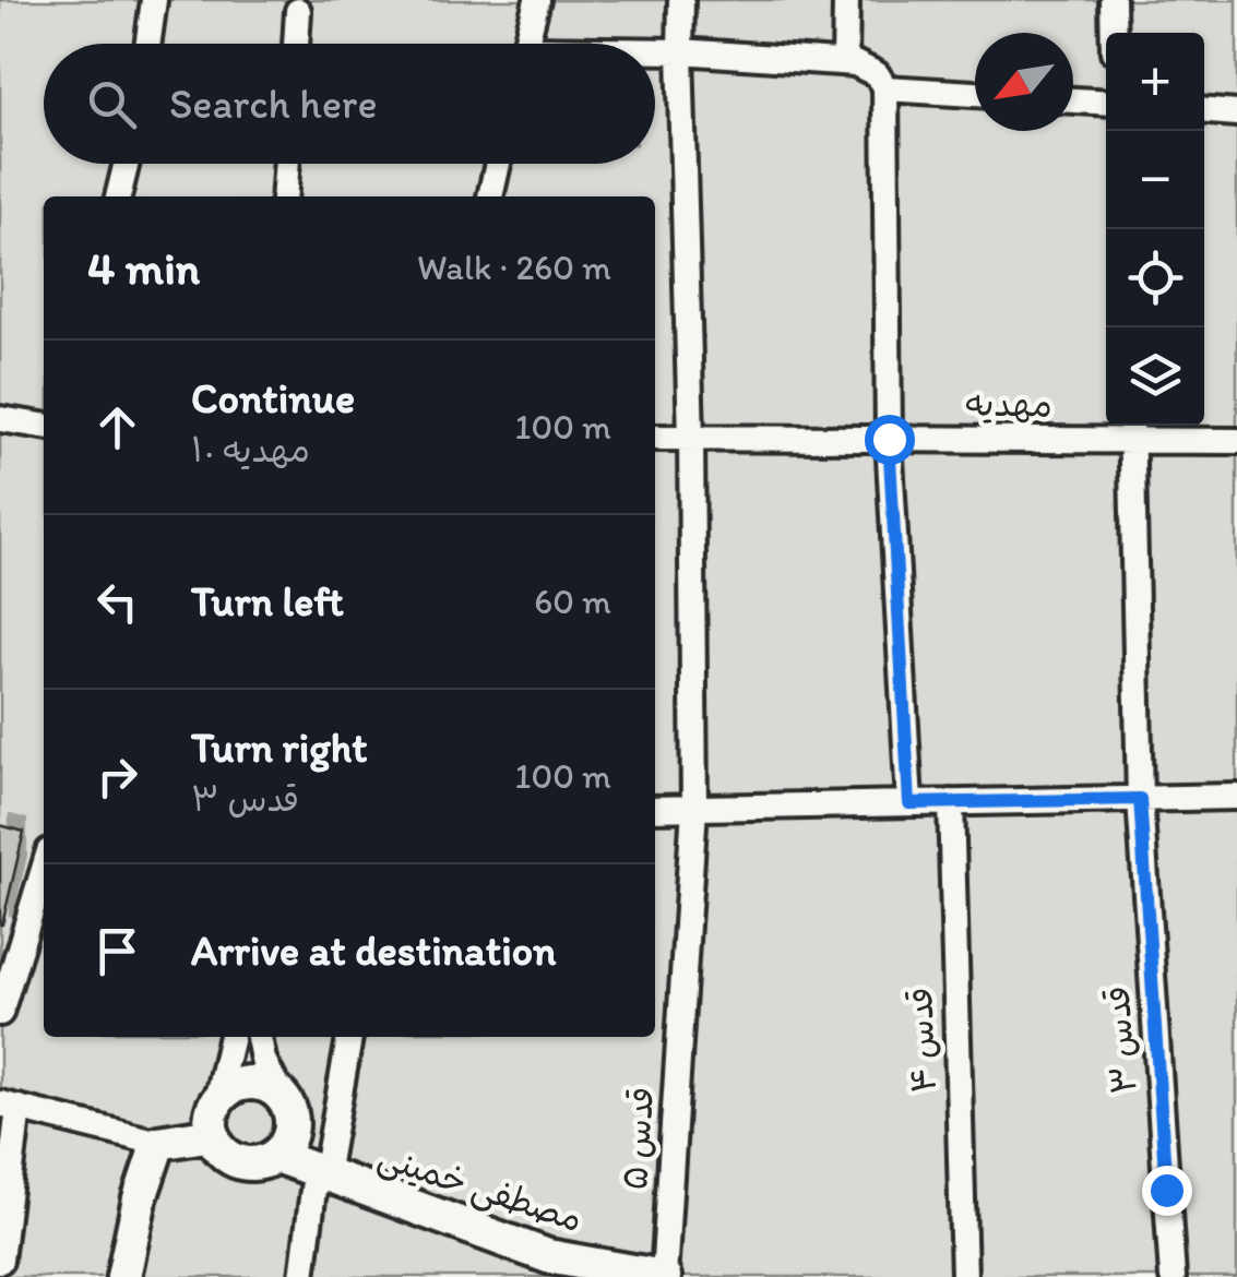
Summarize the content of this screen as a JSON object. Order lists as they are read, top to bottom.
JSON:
{
  "streets": {
    "main road": ["مصطفی خمینی"],
    "street": [
      "مهدیه",
      "قدس ۴",
      "قدس ۳",
      "قدس ۵"
    ]
  },
  "crossings": [
    ["مهدیه", "قدس ۳"],
    ["مهدیه", "قدس ۵"],
    ["قدس ۵", "مصطفی خمینی"]
  ],
  "north": "bottom left",
  "page": {
    "map_buttons": ["+", "−"],
    "search": "Search here",
    "heading": ["4 min", "Walk · 260 m"],
    "list": [
      ["Continue", "مهدیه ۱۰", "100 m"],
      ["Turn left", "60 m"],
      ["Turn right", "قدس ۳", "100 m"],
      "Arrive at destination"
    ]
  }
}
